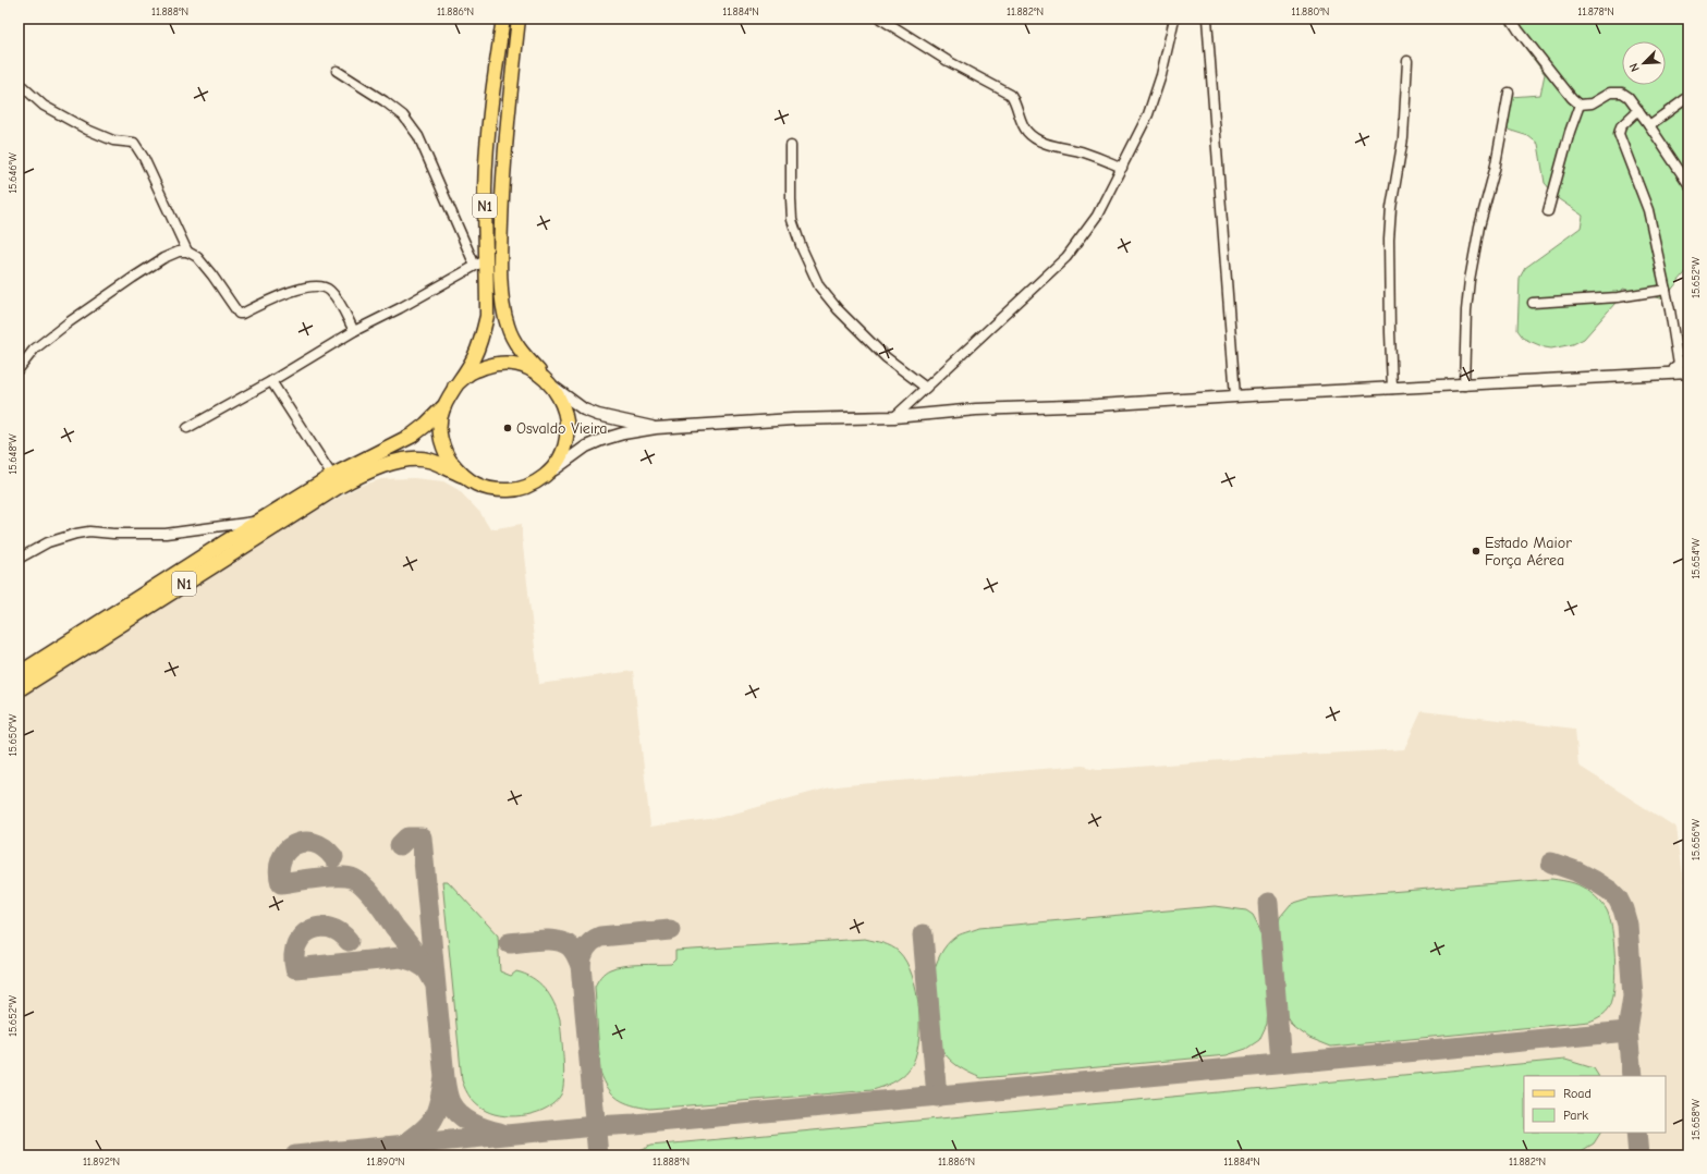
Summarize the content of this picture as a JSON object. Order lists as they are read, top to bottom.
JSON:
{
  "streets": {
    "highway": ["N1"]
  },
  "places": ["Osvaldo Vieira", "Estado Maior Força Aérea"],
  "legend": ["Road", "Park"],
  "north": "bottom left",
  "coordinates": [
    "11.888°N",
    "11.886°N",
    "11.884°N",
    "11.882°N",
    "11.880°N",
    "11.878°N",
    "15.646°W",
    "15.652°W",
    "15.648°W",
    "15.654°W",
    "15.650°W",
    "15.656°W",
    "15.658°W",
    "11.892°N",
    "11.890°N"
  ]
}
